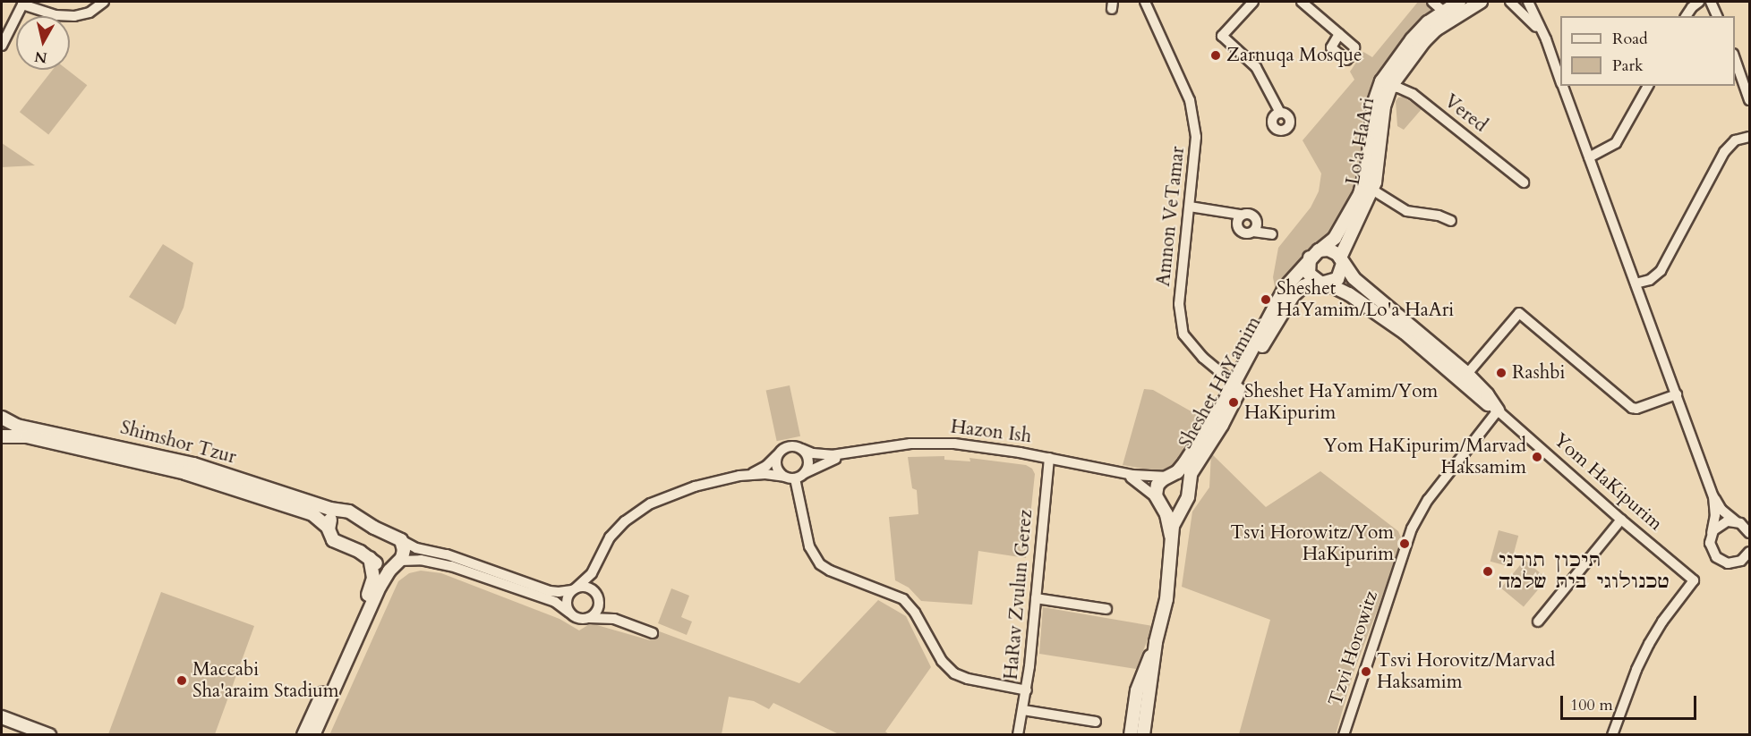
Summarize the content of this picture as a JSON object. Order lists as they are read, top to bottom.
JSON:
{
  "streets": {
    "street": [
      "Vered",
      "Lo'a HaAri",
      "Amnon VeTamar",
      "Sheshet HaYamim",
      "Hazon Ish",
      "Shimshor Tzur",
      "Yom HaKipurim",
      "HaRav Zvulun Gerez",
      "Tzvi Horowitz"
    ]
  },
  "crossings": [
    ["Vered", "Lo'a HaAri"],
    ["Lo'a HaAri", "Sheshet HaYamim"],
    ["Lo'a HaAri", "Yom HaKipurim"],
    ["Amnon VeTamar", "Sheshet HaYamim"],
    ["Sheshet HaYamim", "Hazon Ish"],
    ["Sheshet HaYamim", "Yom HaKipurim"],
    ["Hazon Ish", "HaRav Zvulun Gerez"],
    ["Yom HaKipurim", "Tzvi Horowitz"]
  ],
  "places": [
    "Zarnuqa Mosque",
    "Sheshet HaYamim/Lo'a HaAri",
    "Rashbi",
    "Sheshet HaYamim/Yom HaKipurim",
    "Yom HaKipurim/Marvad Haksamim",
    "Tsvi Horowitz/Yom HaKipurim",
    "תיכון תורני טכנולוגי בית שלמה",
    "Tsvi Horovitz/Marvad Haksamim",
    "Maccabi Sha'araim Stadium"
  ],
  "legend": ["Road", "Park"],
  "scale_bar": "100 m",
  "north": "bottom"
}
